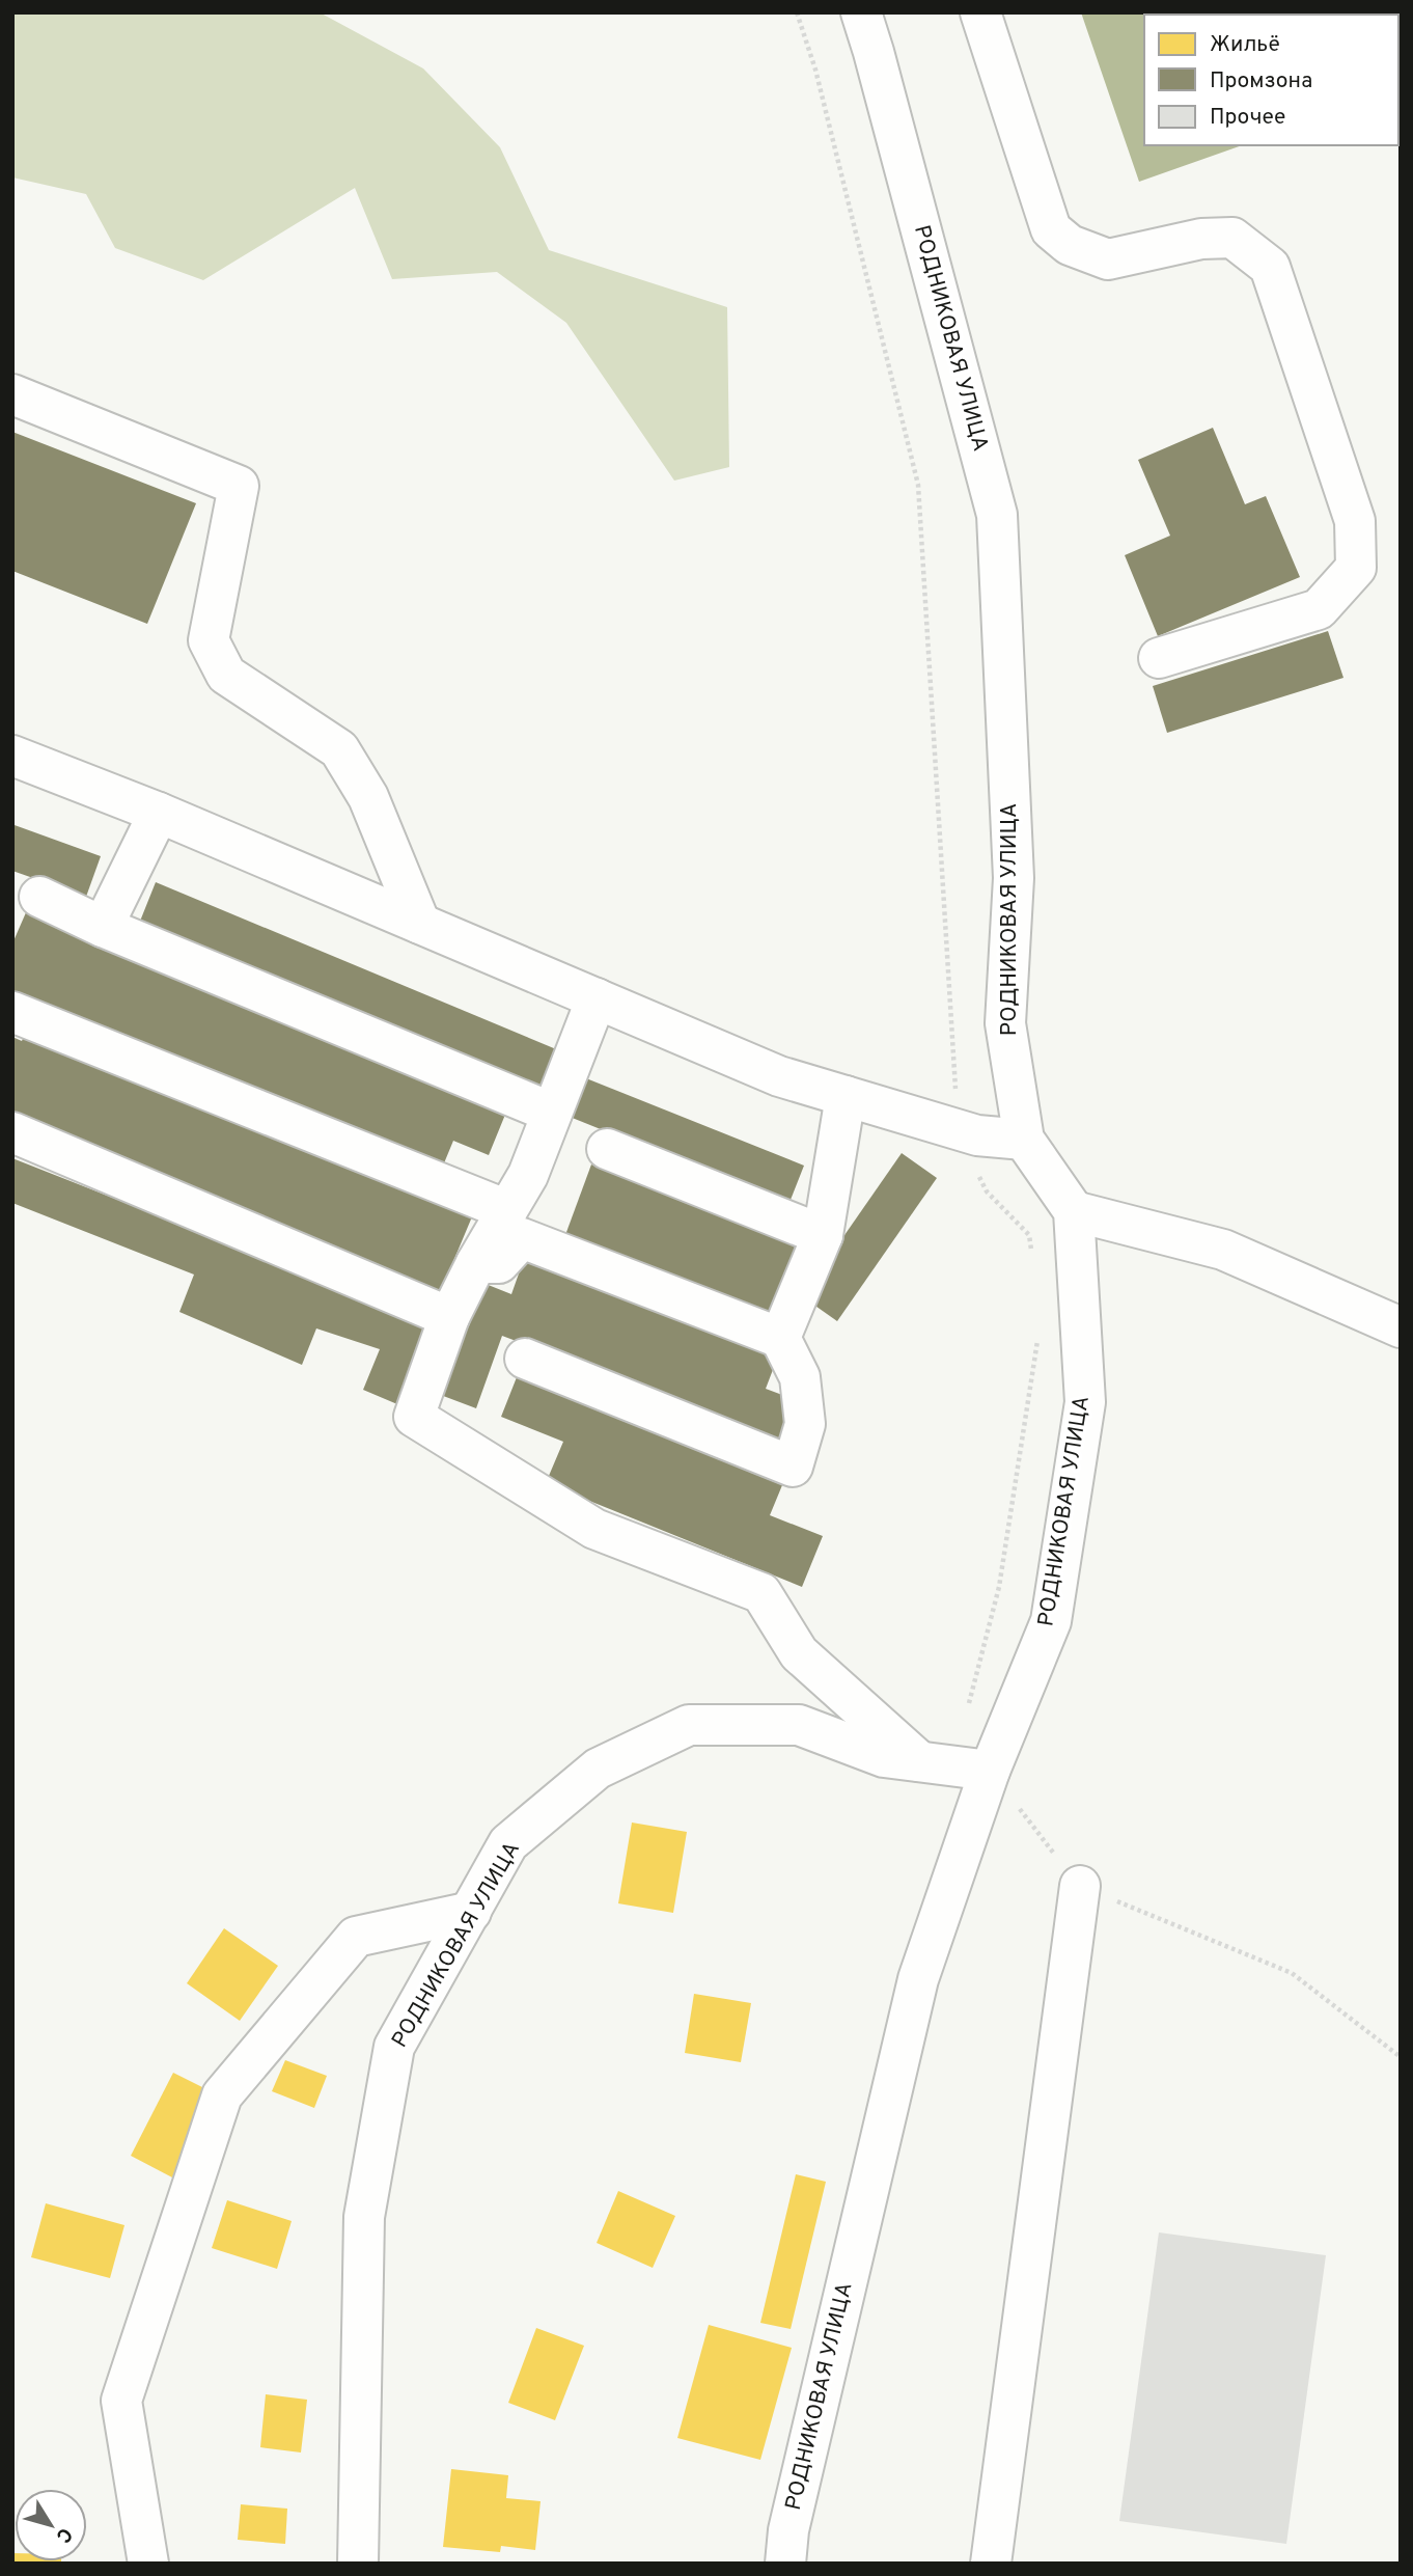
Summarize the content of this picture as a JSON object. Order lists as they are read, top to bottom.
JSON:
{
  "streets": {
    "street": ["РОДНИКОВАЯ УЛИЦА"]
  },
  "legend": ["Жильё", "Промзона", "Прочее"],
  "north": "bottom right"
}
